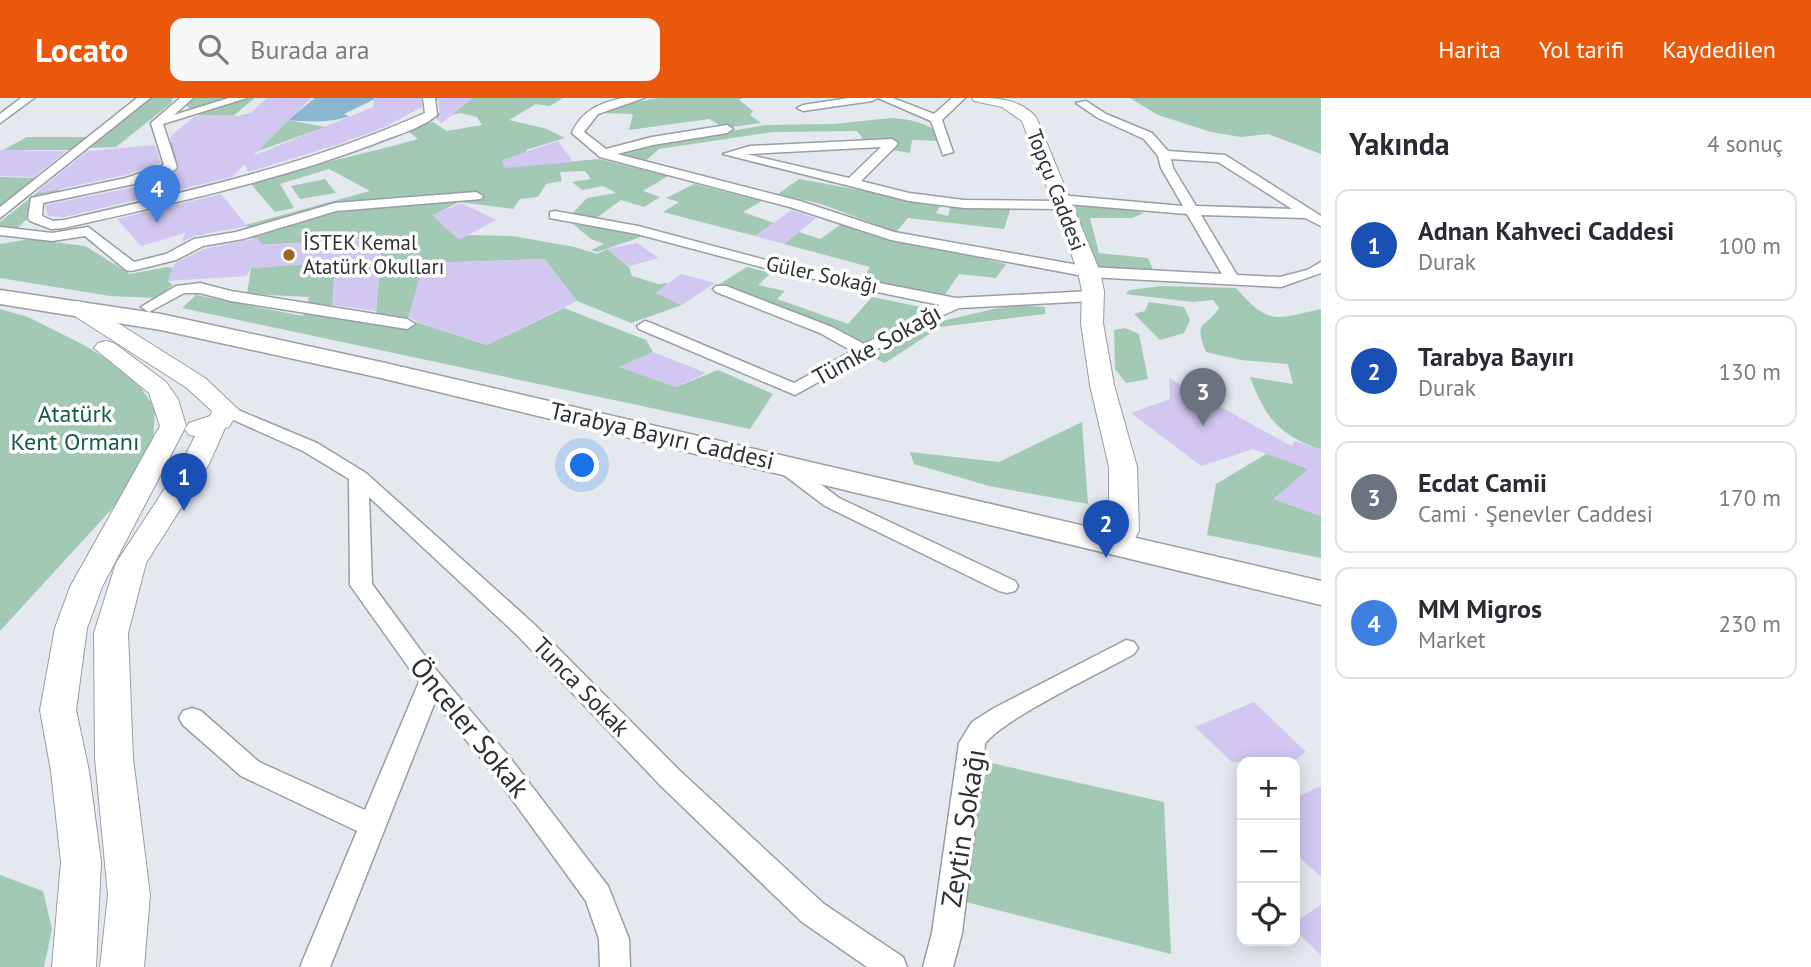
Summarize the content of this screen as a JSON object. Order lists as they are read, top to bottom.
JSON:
{
  "streets": {
    "main road": ["Topçu Caddesi", "Tarabya Bayırı Caddesi"],
    "street": [
      "Güler Sokağı",
      "Tümke Sokağı",
      "Tunca Sokak",
      "Önceler Sokak",
      "Zeytin Sokağı"
    ]
  },
  "crossings": [
    ["Topçu Caddesi", "Güler Sokağı"],
    ["Güler Sokağı", "Tümke Sokağı"],
    ["Tunca Sokak", "Önceler Sokak"]
  ],
  "parks": ["Atatürk Kent Ormanı"],
  "places": ["İSTEK Kemal Atatürk Okulları"],
  "page": {
    "header": "Locato",
    "search": "Burada ara",
    "nav": ["Harita", "Yol tarifi", "Kaydedilen"],
    "heading": ["Yakında", "4 sonuç"],
    "pins": [
      "4",
      "3",
      "1",
      "2"
    ],
    "list": [
      {
        "mark": "1",
        "name": "Adnan Kahveci Caddesi",
        "note": "Durak",
        "value": "100 m"
      },
      {
        "mark": "2",
        "name": "Tarabya Bayırı",
        "note": "Durak",
        "value": "130 m"
      },
      {
        "mark": "3",
        "name": "Ecdat Camii",
        "note": "Cami · Şenevler Caddesi",
        "value": "170 m"
      },
      {
        "mark": "4",
        "name": "MM Migros",
        "note": "Market",
        "value": "230 m"
      }
    ],
    "map_buttons": ["+", "−"]
  }
}
